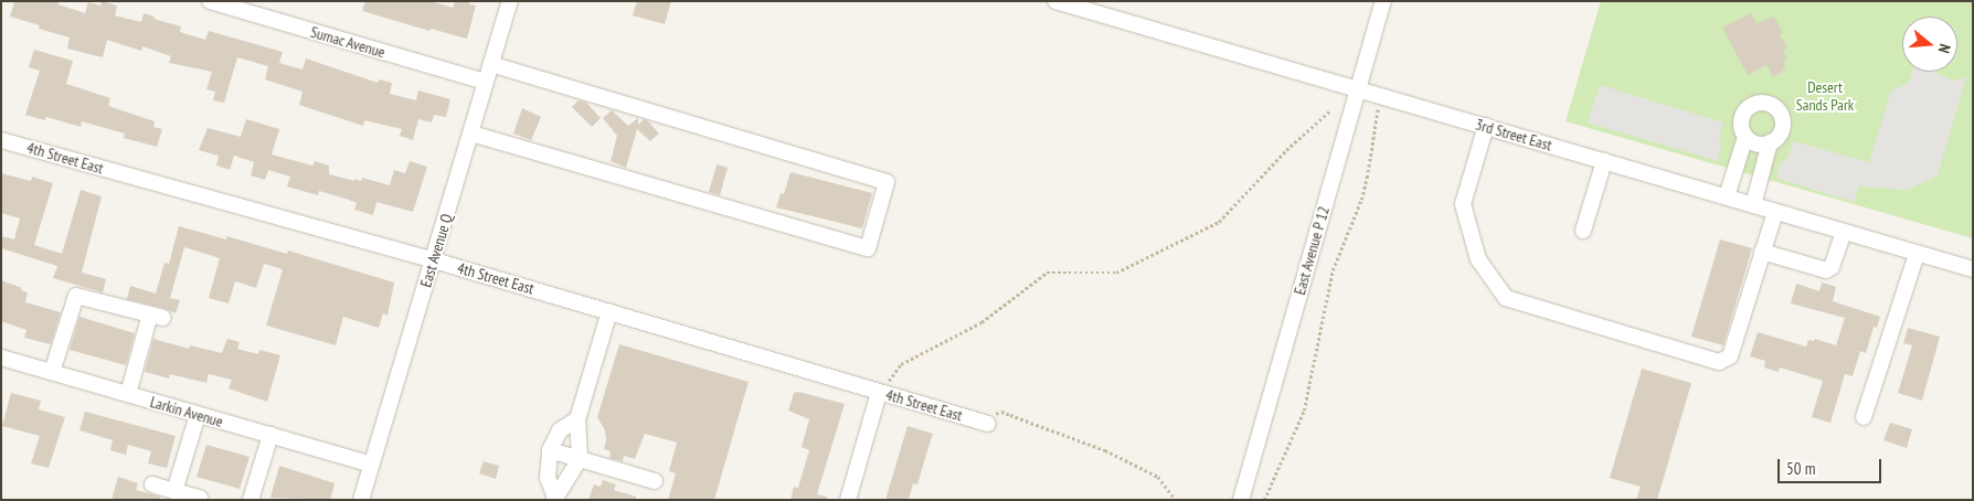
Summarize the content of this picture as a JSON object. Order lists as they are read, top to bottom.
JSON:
{
  "streets": {
    "street": [
      "Sumac Avenue",
      "3rd Street East",
      "4th Street East",
      "East Avenue Q",
      "East Avenue P 12",
      "Larkin Avenue"
    ]
  },
  "crossings": [
    ["Sumac Avenue", "East Avenue Q"],
    ["3rd Street East", "East Avenue P 12"],
    ["4th Street East", "East Avenue Q"],
    ["East Avenue Q", "Larkin Avenue"]
  ],
  "parks": ["Desert Sands Park"],
  "scale_bar": "50 m",
  "north": "right"
}
